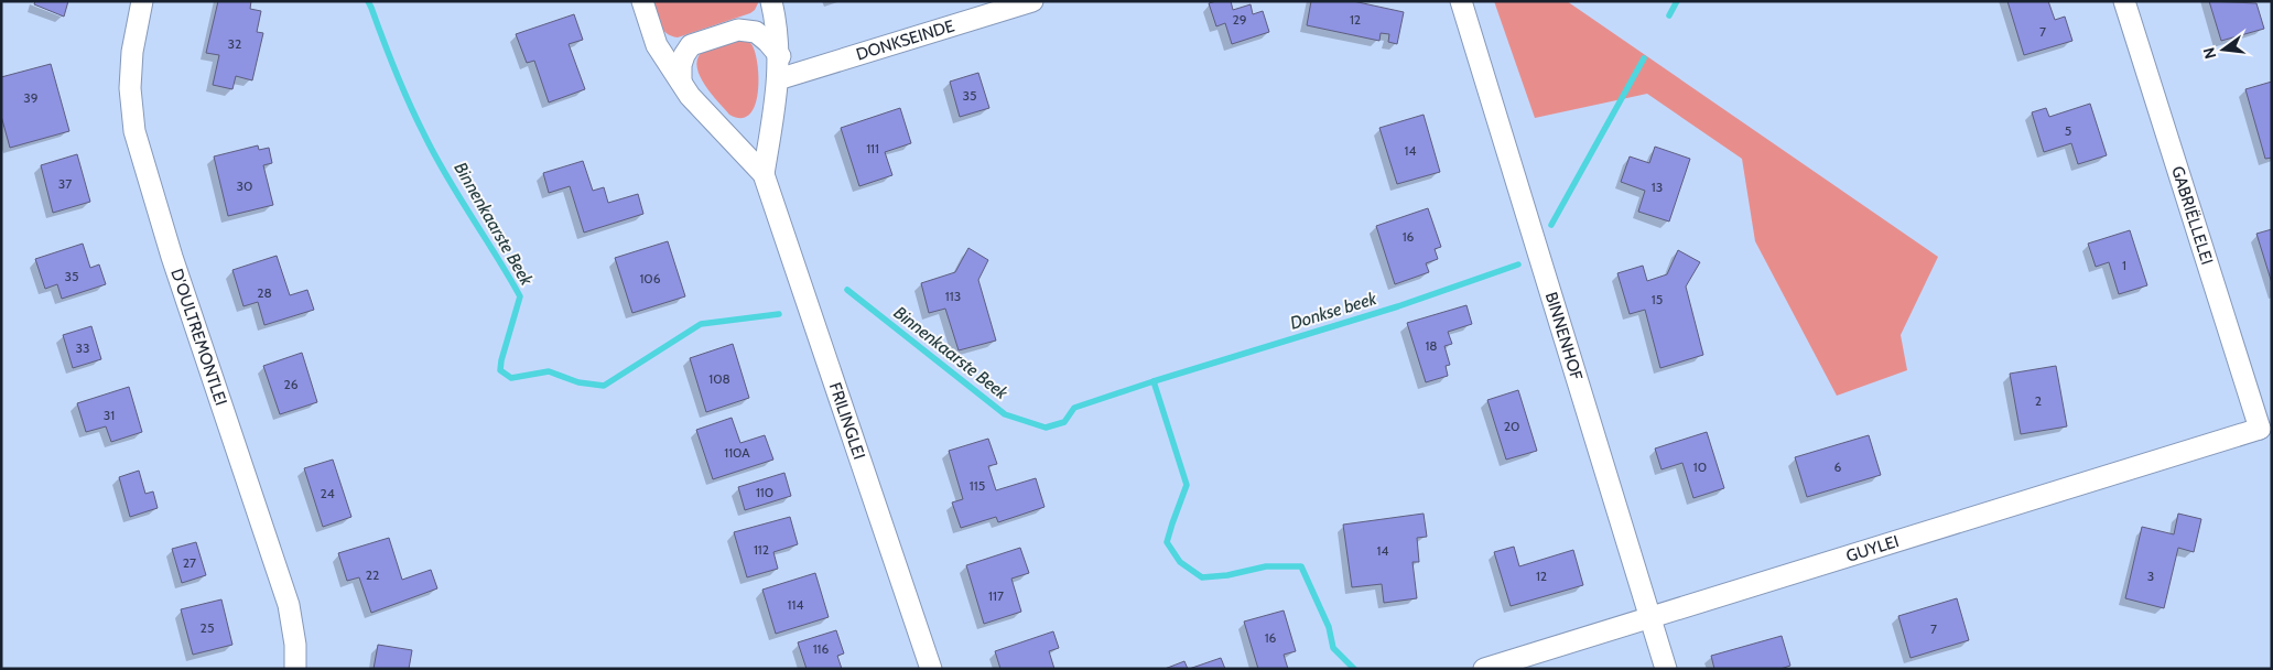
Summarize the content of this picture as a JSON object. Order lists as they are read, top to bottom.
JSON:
{
  "streets": {
    "street": [
      "DONKSEINDE",
      "GABRIËLLELEI",
      "BINNENHOF",
      "D'OULTREMONTLEI",
      "FRILINGLEI",
      "GUYLEI"
    ]
  },
  "crossings": [
    ["DONKSEINDE", "FRILINGLEI"],
    ["GABRIËLLELEI", "GUYLEI"],
    ["BINNENHOF", "GUYLEI"]
  ],
  "water": ["Binnenkaarste Beek", "Donkse beek"],
  "house_numbers": [
    "29",
    "12",
    "7",
    "32",
    "35",
    "39",
    "5",
    "111",
    "14",
    "37",
    "30",
    "13",
    "16",
    "1",
    "35",
    "106",
    "28",
    "113",
    "15",
    "18",
    "33",
    "108",
    "26",
    "2",
    "31",
    "20",
    "110A",
    "10",
    "6",
    "115",
    "110",
    "24",
    "112",
    "14",
    "27",
    "22",
    "12",
    "3",
    "117",
    "114",
    "25",
    "7",
    "16",
    "116"
  ],
  "north": "left"
}
